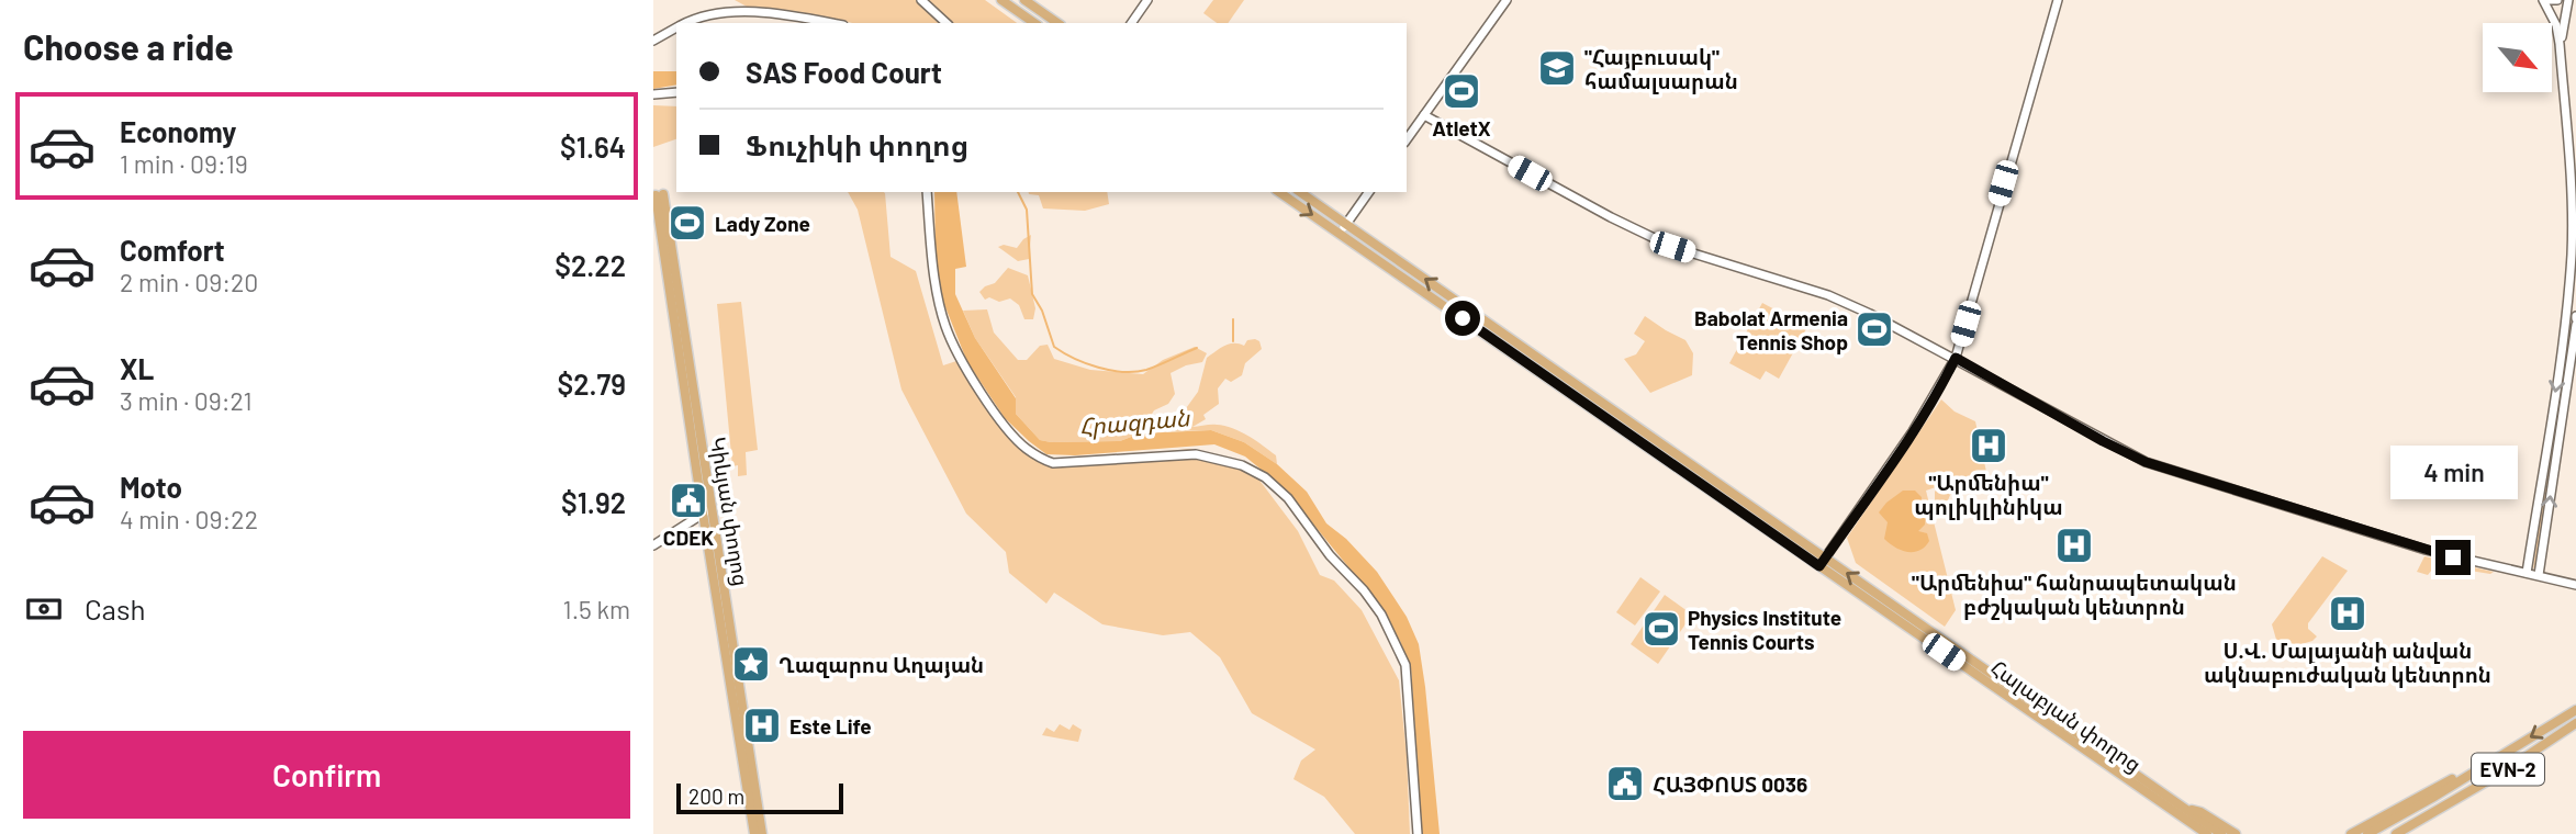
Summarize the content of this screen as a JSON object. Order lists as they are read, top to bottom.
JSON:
{
  "streets": {
    "main road": ["Կիևյան փողոց", "Հալաբյան փողոց", "EVN-2"]
  },
  "water": ["Հրազդան"],
  "places": {
    "school or university": ["\"Հայբուսակ\" համալսարան"],
    "sports": [
      "AtletX",
      "Lady Zone",
      "Babolat Armenia Tennis Shop",
      "Physics Institute Tennis Courts"
    ],
    "hospital": [
      "\"Արմենիա\" պոլիկլինիկա",
      "\"Արմենիա\" հանրապետական բժշկական կենտրոն",
      "Ս.Վ. Մալայանի անվան ակնաբուժական կենտրոն",
      "Este Life"
    ],
    "public building": ["CDEK", "ՀԱՅՓՈՍՏ 0036"],
    "place": ["Ղազարոս Աղայան"]
  },
  "scale_bar": "200 m",
  "north": "bottom right",
  "page": {
    "heading": "Choose a ride",
    "banner": ["SAS Food Court", "Ֆուչիկի փողոց"],
    "list": [
      {
        "name": "Economy",
        "note": "1 min · 09:19",
        "value": "$1.64"
      },
      {
        "name": "Comfort",
        "note": "2 min · 09:20",
        "value": "$2.22"
      },
      {
        "name": "XL",
        "note": "3 min · 09:21",
        "value": "$2.79"
      },
      {
        "name": "Moto",
        "note": "4 min · 09:22",
        "value": "$1.92"
      }
    ],
    "bubble": "4 min",
    "pay": ["Cash", "1.5 km"],
    "buttons": "Confirm",
    "scale": "200 m"
  }
}
